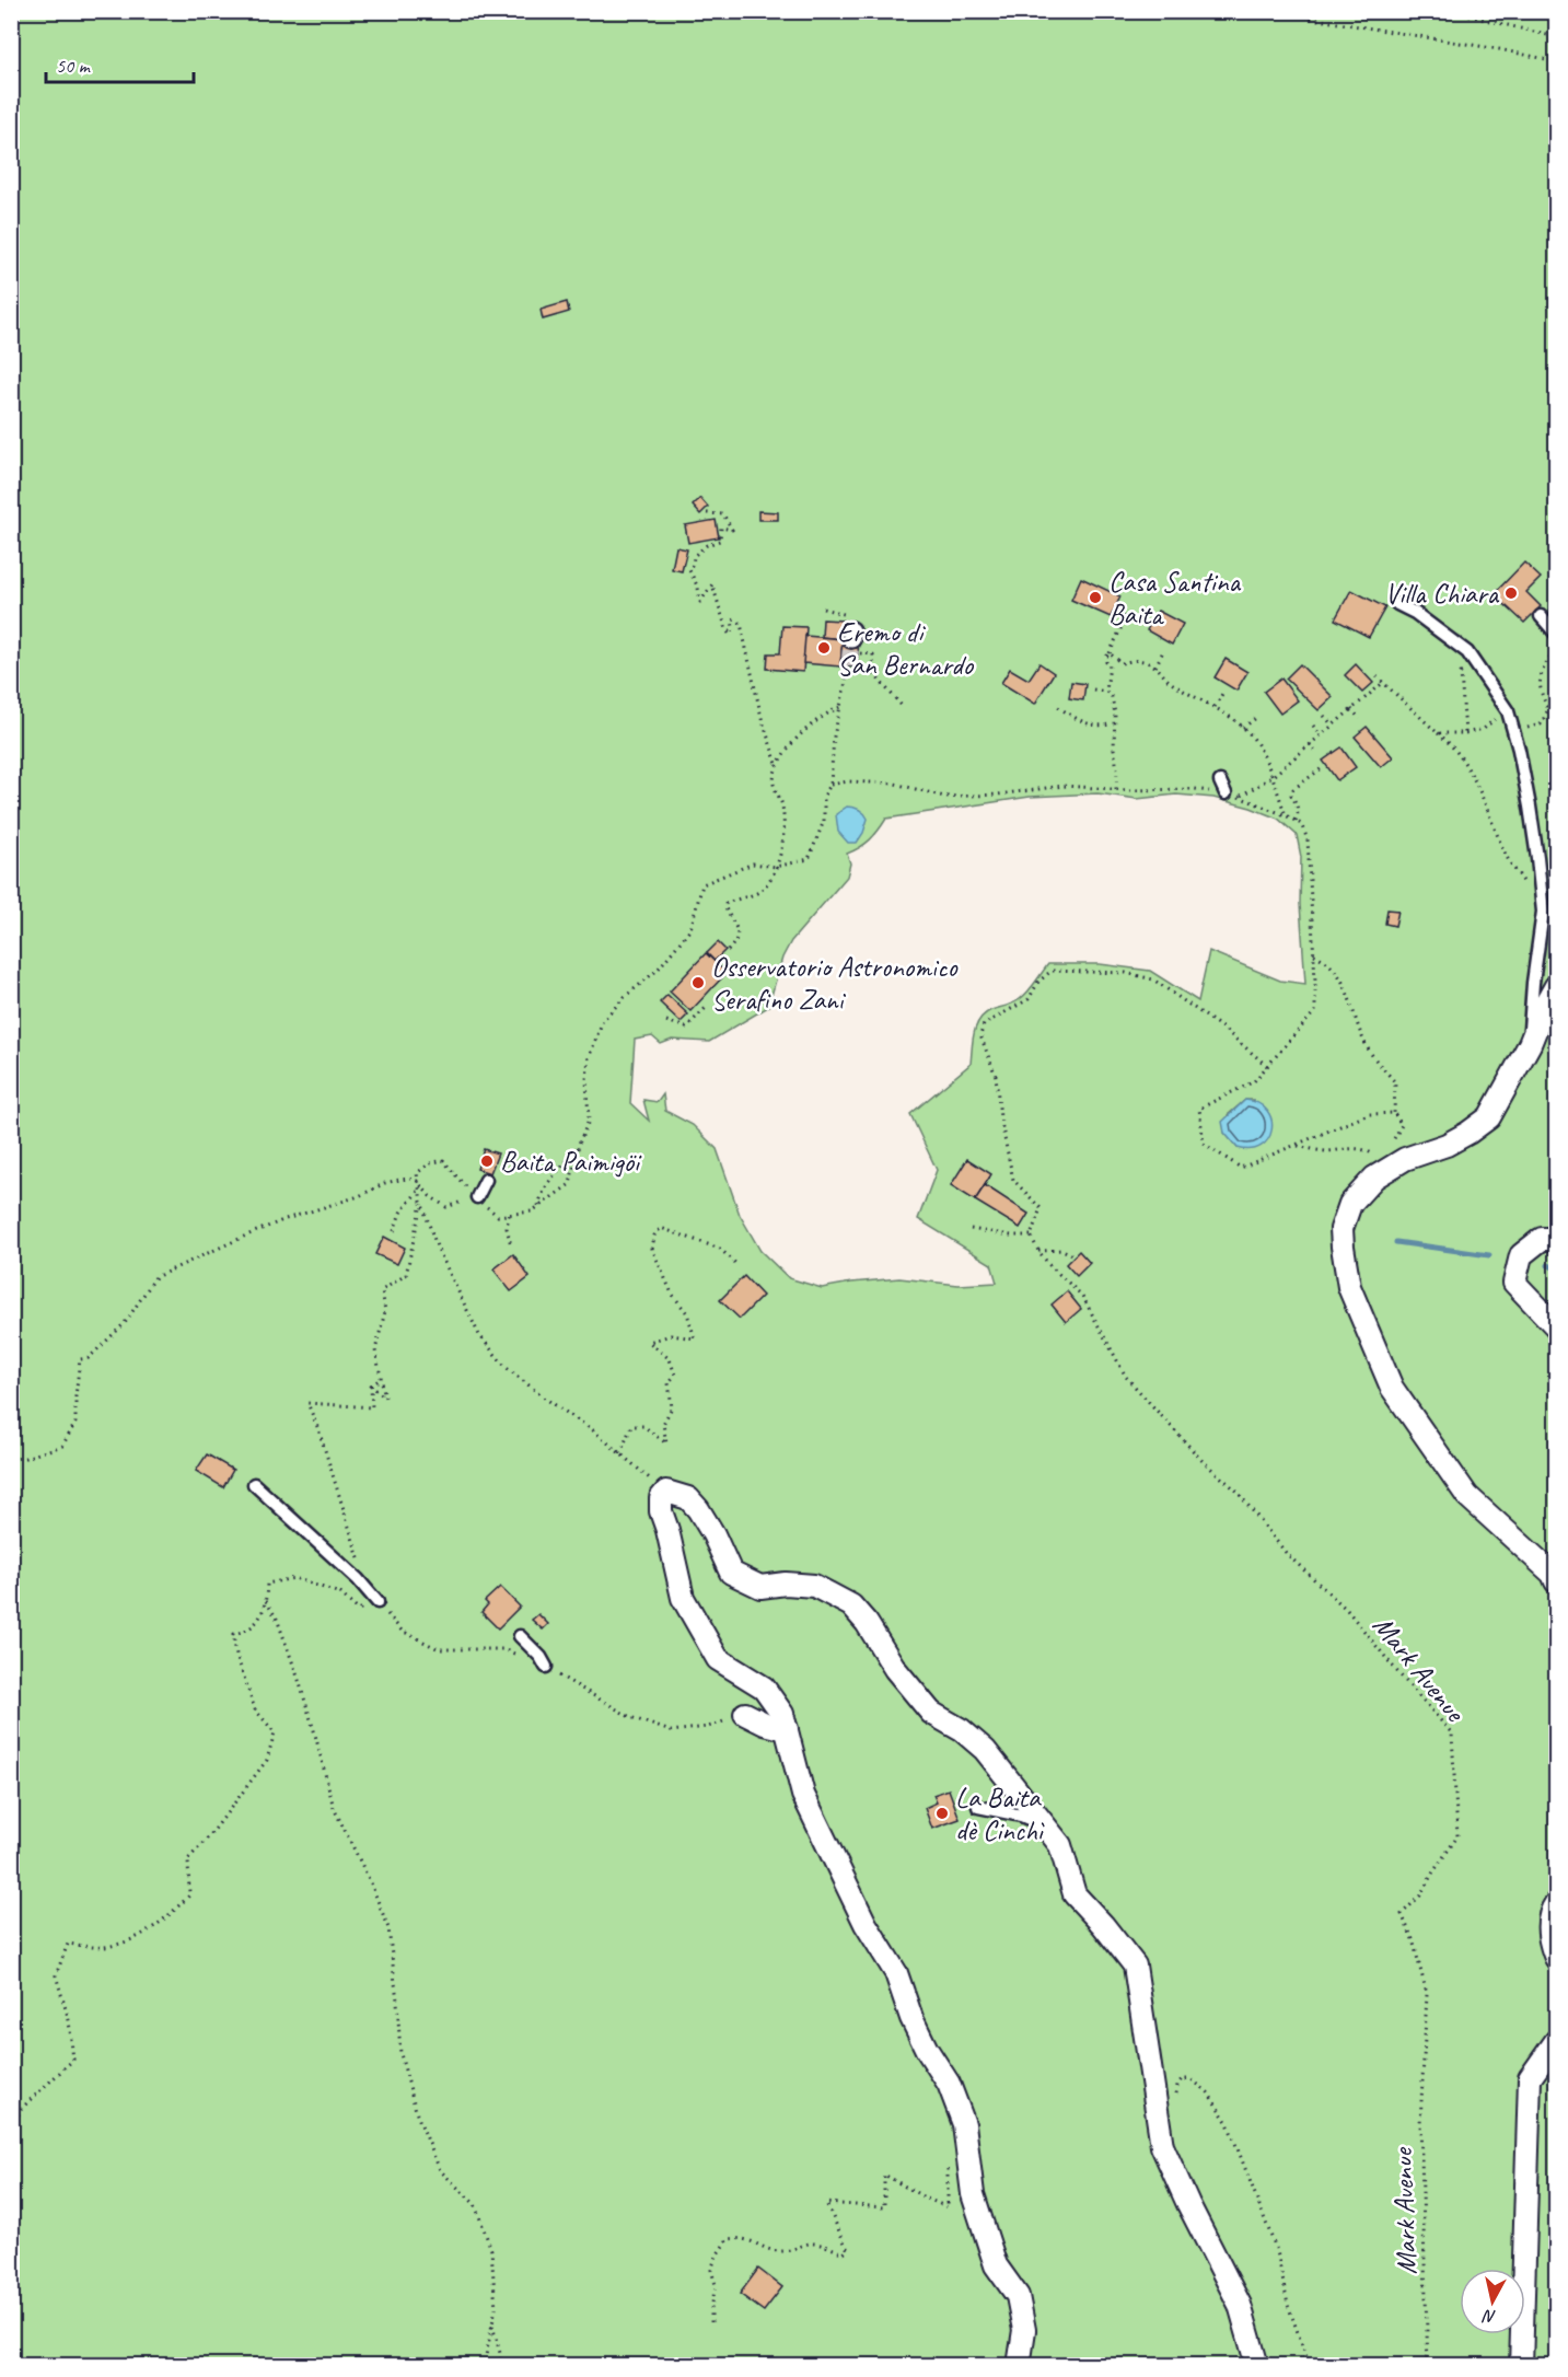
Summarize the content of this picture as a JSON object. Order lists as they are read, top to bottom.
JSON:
{
  "streets": {
    "path": ["Mark Avenue"]
  },
  "places": [
    "Villa Chiara",
    "Casa Santina Baita",
    "Eremo di San Bernardo",
    "Osservatorio Astronomico Serafino Zani",
    "Baita Paimigöi",
    "La Baita dè Cinchì"
  ],
  "scale_bar": "50 m",
  "north": "bottom"
}
